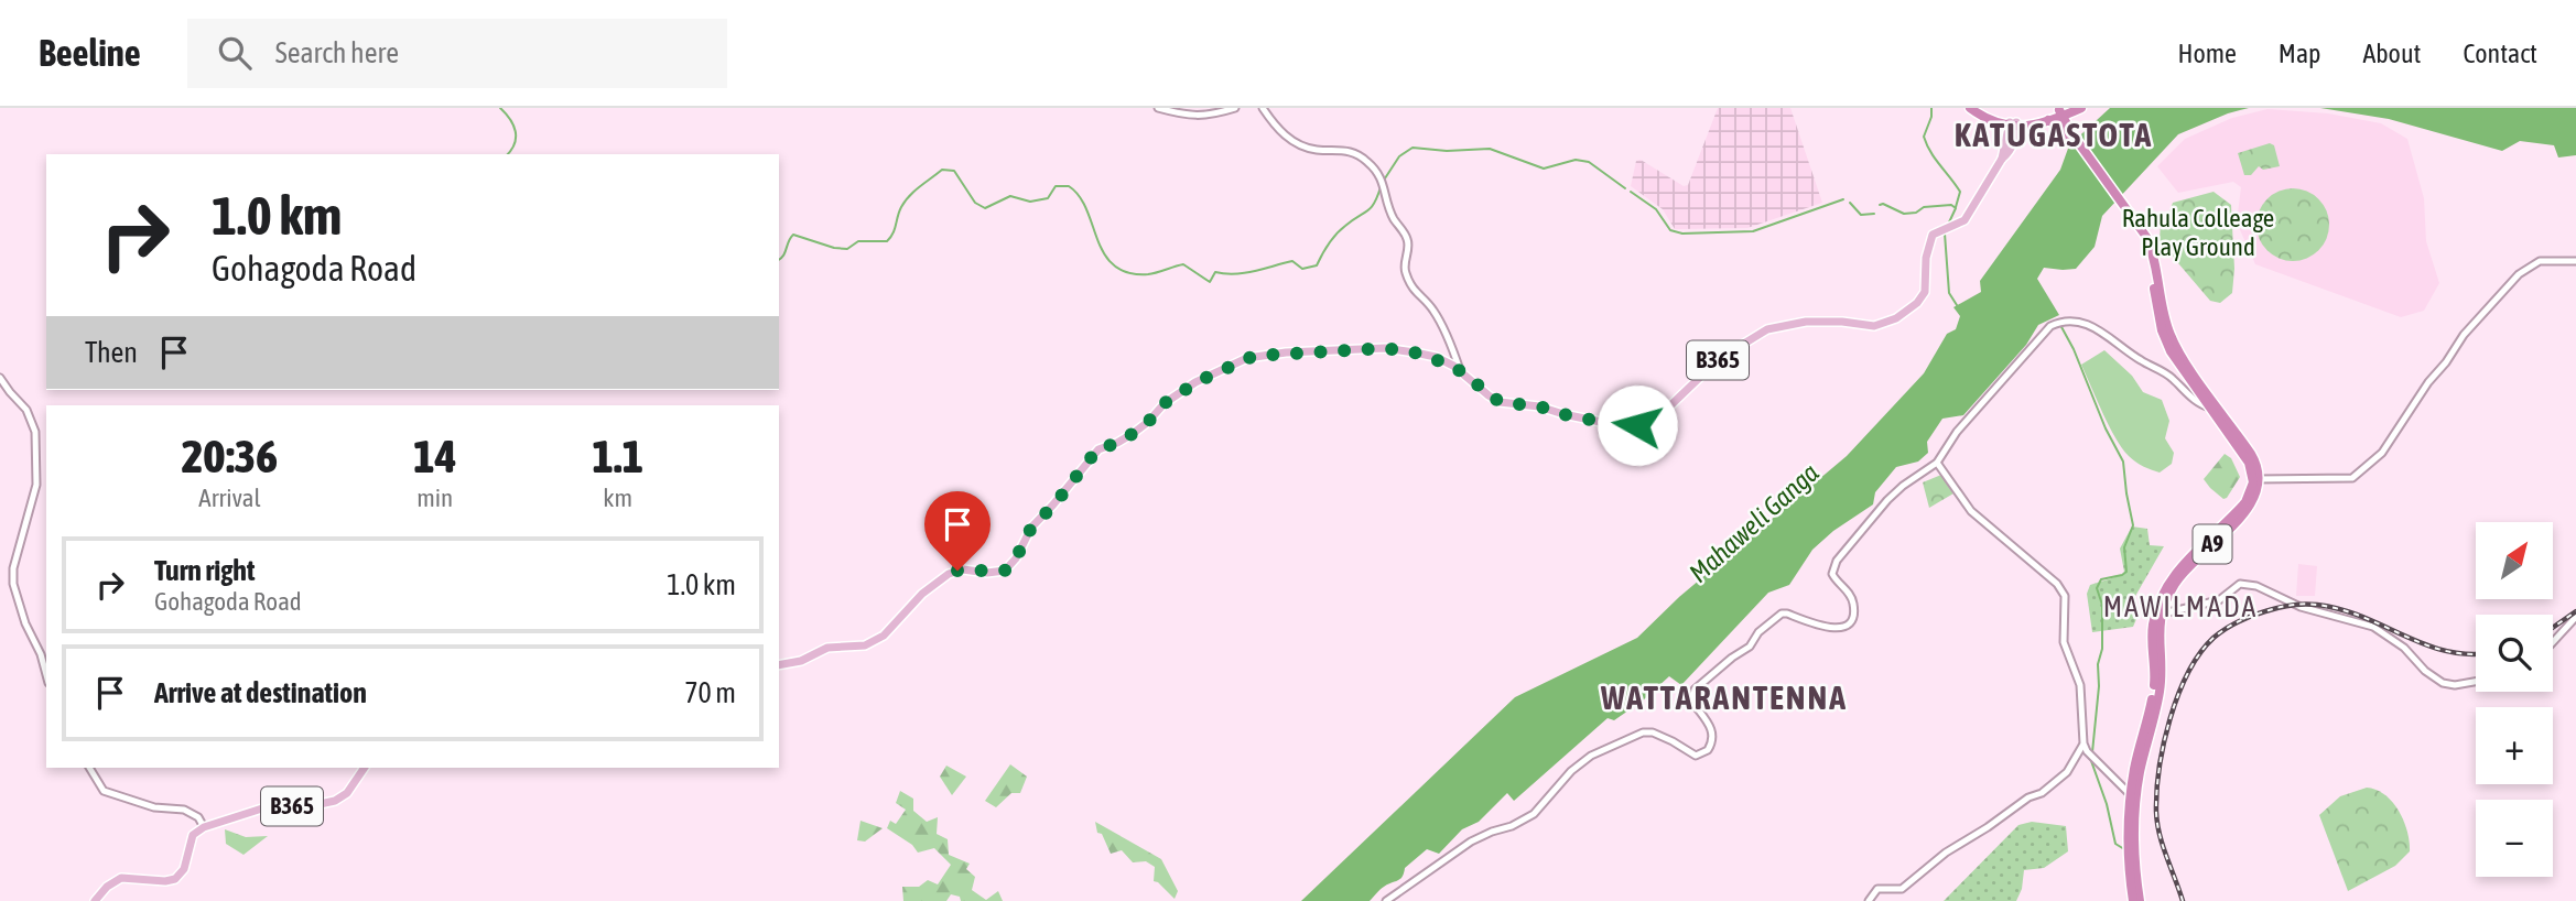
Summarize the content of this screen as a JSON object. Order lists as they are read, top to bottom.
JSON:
{
  "streets": {
    "highway": ["A9"],
    "main road": ["B365"]
  },
  "districts": ["KATUGASTOTA", "MAWILMADA", "WATTARANTENNA"],
  "water": ["Mahaweli Ganga"],
  "parks": ["Rahula Colleage Play Ground"],
  "north": "top right",
  "page": {
    "header": "Beeline",
    "search": "Search here",
    "nav": [
      "Home",
      "Map",
      "About",
      "Contact"
    ],
    "turn": ["1.0 km", "Gohagoda Road"],
    "then": "Then",
    "eta": [
      "20:36",
      "Arrival",
      "14",
      "min",
      "1.1",
      "km"
    ],
    "map_buttons": ["+", "−"],
    "list": [
      {
        "name": "Turn right",
        "note": "Gohagoda Road",
        "value": "1.0 km"
      },
      {
        "name": "Arrive at destination",
        "value": "70 m"
      }
    ]
  }
}
